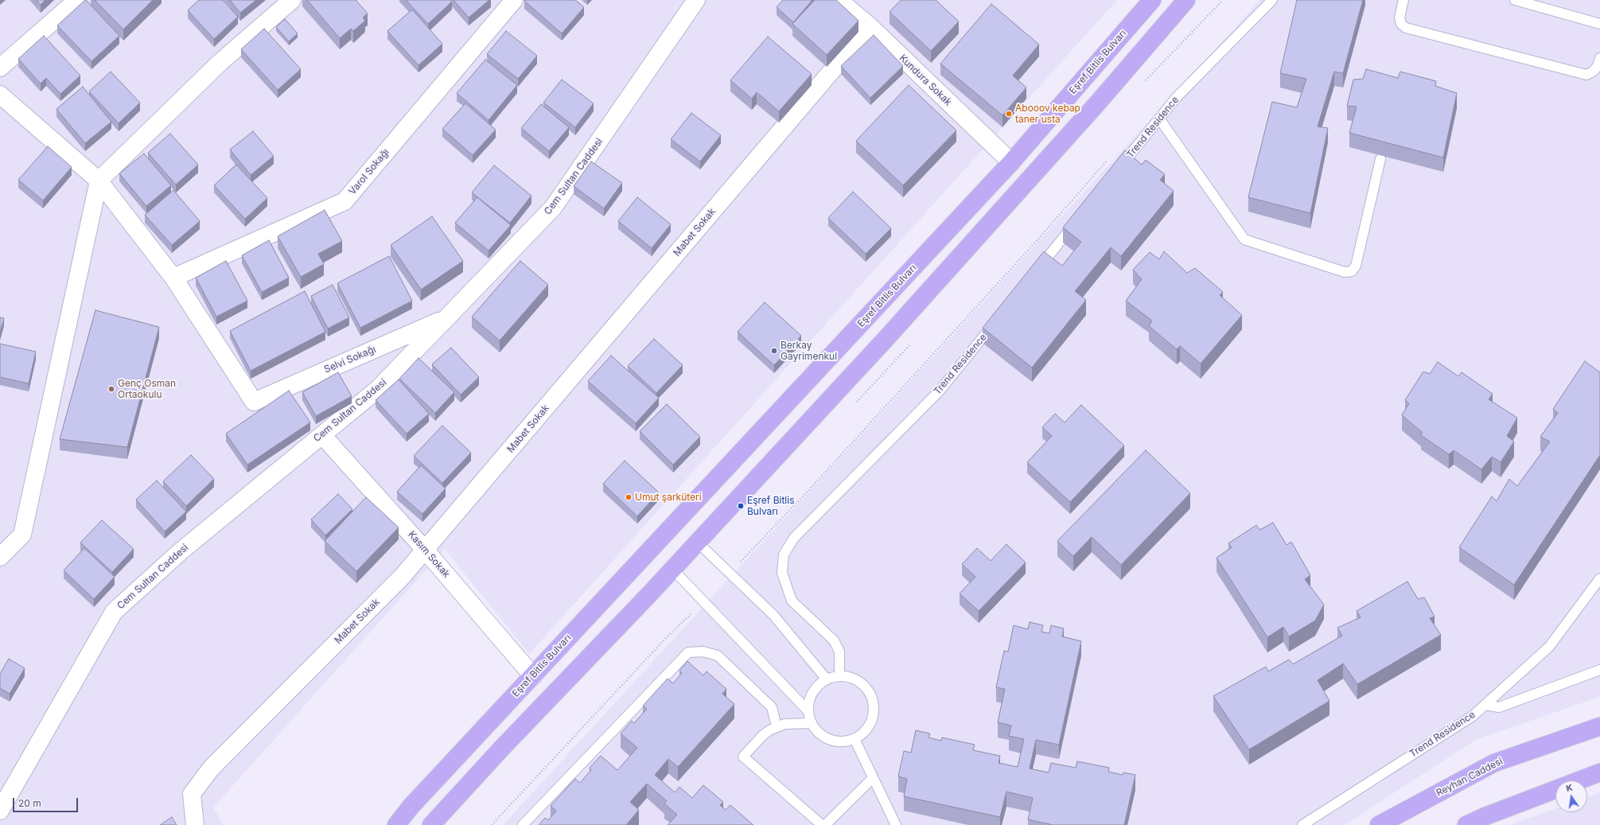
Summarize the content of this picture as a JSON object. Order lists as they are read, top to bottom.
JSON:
{
  "streets": {
    "main road": ["Eşref Bitlis Bulvarı", "Reyhan Caddesi"],
    "street": [
      "Kundura Sokak",
      "Varol Sokağı",
      "Cem Sultan Caddesi",
      "Mabet Sokak",
      "Selvi Sokağı",
      "Kasım Sokak"
    ],
    "lane": ["Trend Residence"]
  },
  "crossings": [
    ["Eşref Bitlis Bulvarı", "Kundura Sokak"],
    ["Eşref Bitlis Bulvarı", "Kasım Sokak"],
    ["Kundura Sokak", "Mabet Sokak"],
    ["Varol Sokağı", "Selvi Sokağı"],
    ["Cem Sultan Caddesi", "Selvi Sokağı"],
    ["Cem Sultan Caddesi", "Kasım Sokak"],
    ["Mabet Sokak", "Kasım Sokak"]
  ],
  "places": [
    "Abooov kebap taner usta",
    "Berkay Gayrimenkul",
    "Genç Osman Ortaokulu",
    "Umut şarküteri",
    "Eşref Bitlis Bulvarı"
  ],
  "scale_bar": "20 m",
  "north": "top"
}
